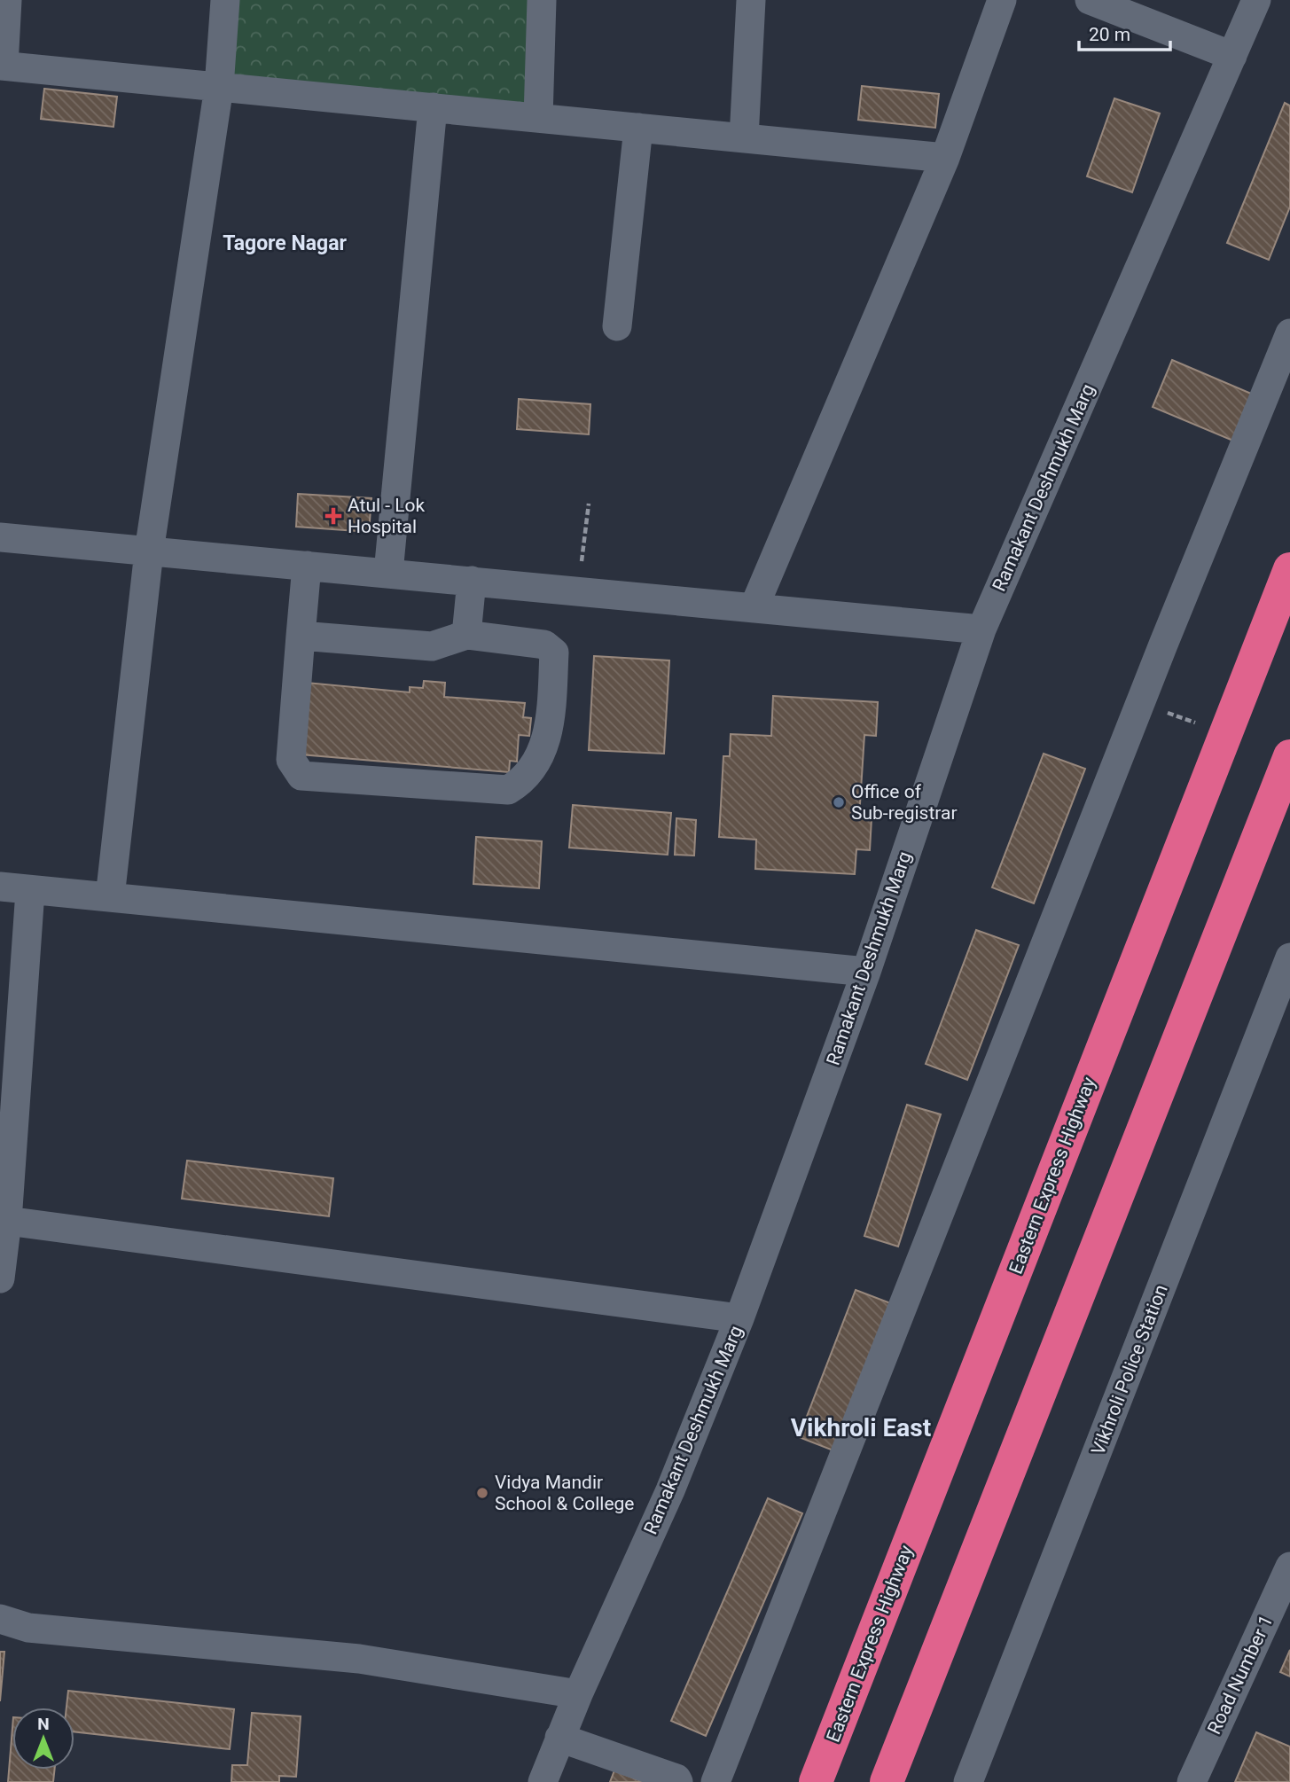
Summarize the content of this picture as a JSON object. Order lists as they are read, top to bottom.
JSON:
{
  "streets": {
    "highway": ["Eastern Express Highway"],
    "street": ["Ramakant Deshmukh Marg", "Vikhroli Police Station", "Road Number 1"]
  },
  "districts": ["Tagore Nagar", "Vikhroli East"],
  "places": {
    "health": ["Atul - Lok Hospital"],
    "other": ["Office of Sub-registrar", "Vidya Mandir School & College"]
  },
  "scale_bar": "20 m",
  "north": "top"
}
